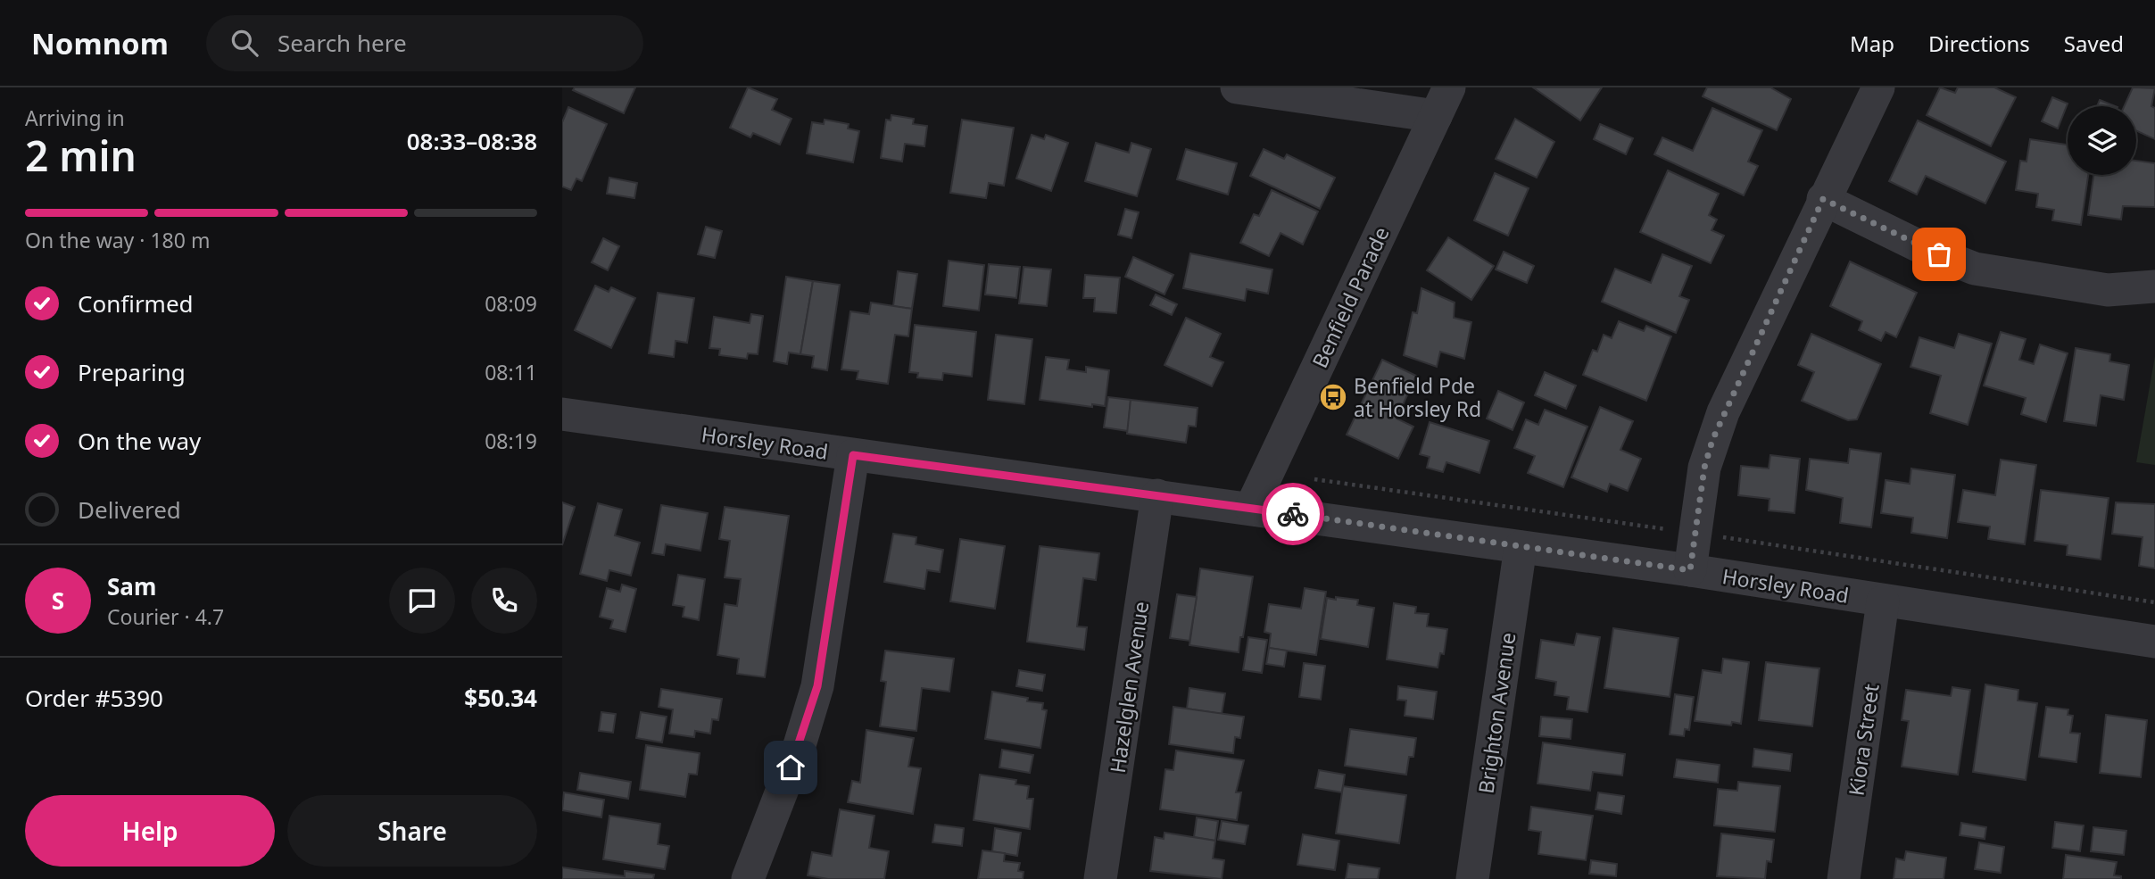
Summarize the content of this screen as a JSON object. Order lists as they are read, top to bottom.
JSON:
{
  "streets": {
    "street": [
      "Benfield Parade",
      "Horsley Road",
      "Hazelglen Avenue",
      "Brighton Avenue",
      "Kiora Street"
    ]
  },
  "crossings": [
    ["Benfield Parade", "Horsley Road"],
    ["Horsley Road", "Hazelglen Avenue"],
    ["Horsley Road", "Brighton Avenue"],
    ["Horsley Road", "Kiora Street"]
  ],
  "places": {
    "bus stop": ["Benfield Pde at Horsley Rd"]
  },
  "page": {
    "header": "Nomnom",
    "search": "Search here",
    "nav": ["Map", "Directions", "Saved"],
    "heading": ["2 min", "Arriving in", "08:33–08:38"],
    "panel": [
      "Sam",
      "Courier · 4.7",
      "Order #5390",
      "$50.34"
    ],
    "bar": "On the way · 180 m",
    "list": [
      ["Confirmed", "08:09"],
      ["Preparing", "08:11"],
      ["On the way", "08:19"],
      "Delivered"
    ],
    "round": "S",
    "buttons": ["Help", "Share"]
  }
}
